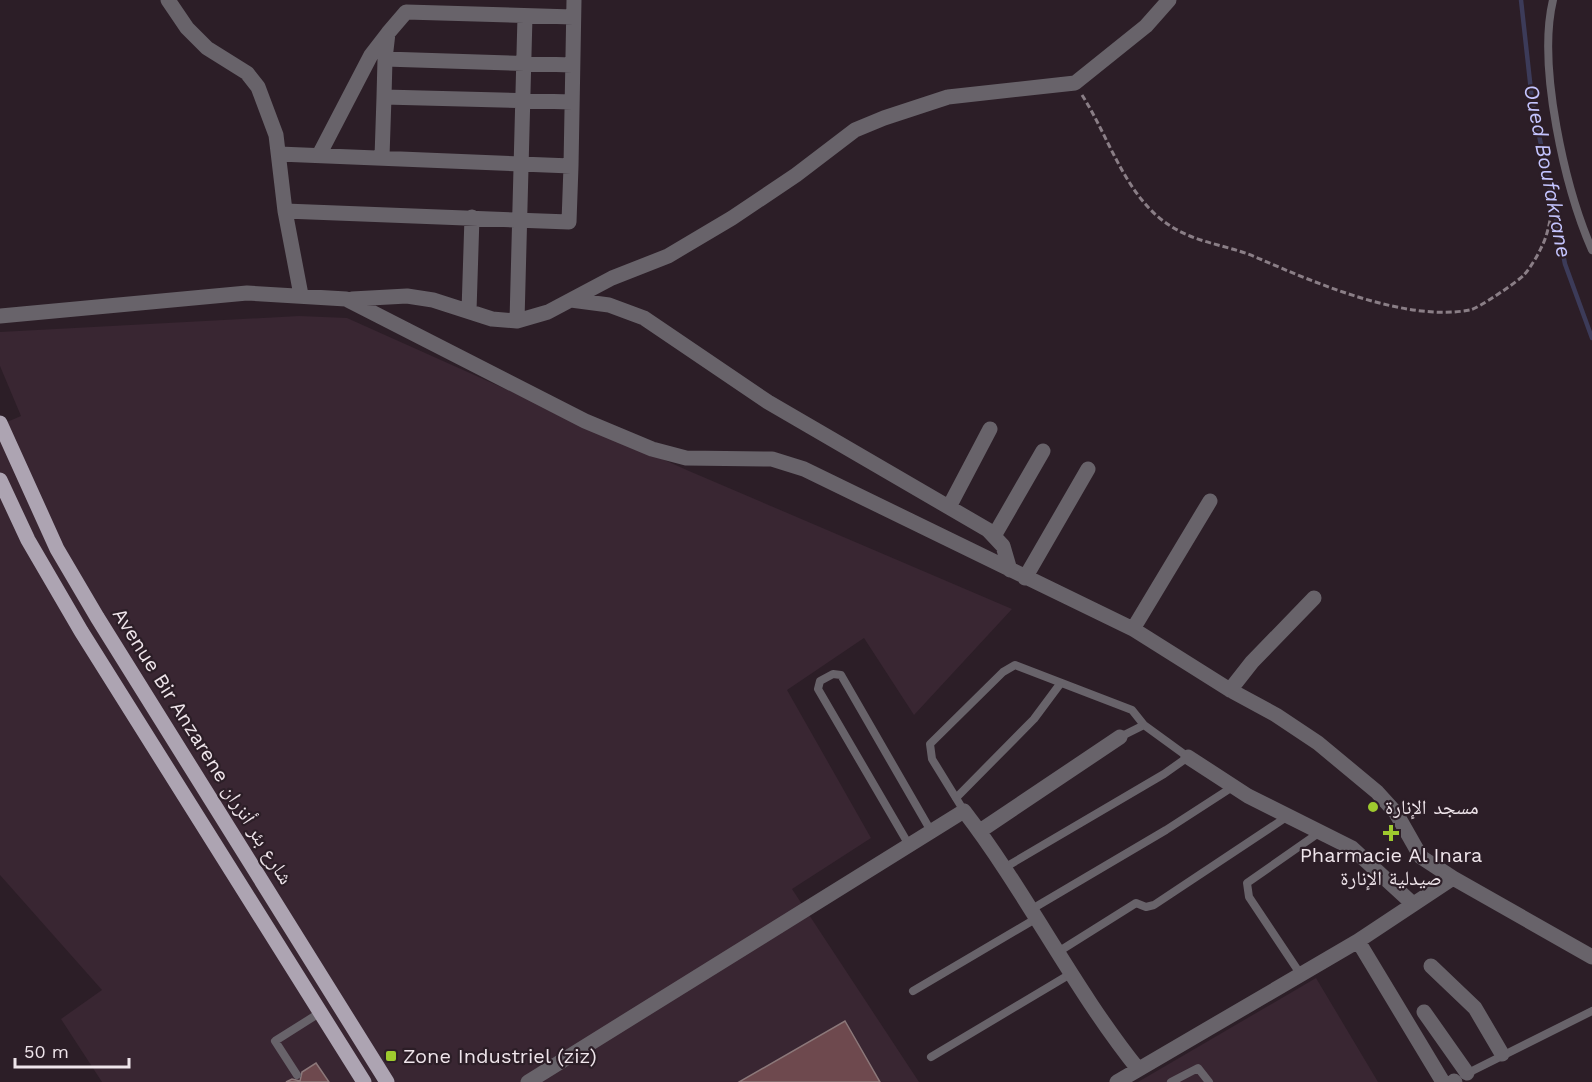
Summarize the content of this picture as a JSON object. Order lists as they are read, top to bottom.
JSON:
{
  "streets": {
    "main road": ["Avenue Bir Anzarene شارع بئر أنزران"]
  },
  "water": ["Oued Boufakrane"],
  "places": {
    "other": ["مسجد الإنارة"],
    "health": ["Pharmacie Al Inara صيدلية الإنارة"],
    "transit": ["Zone Industriel (ziz)"]
  },
  "scale_bar": "50 m"
}
